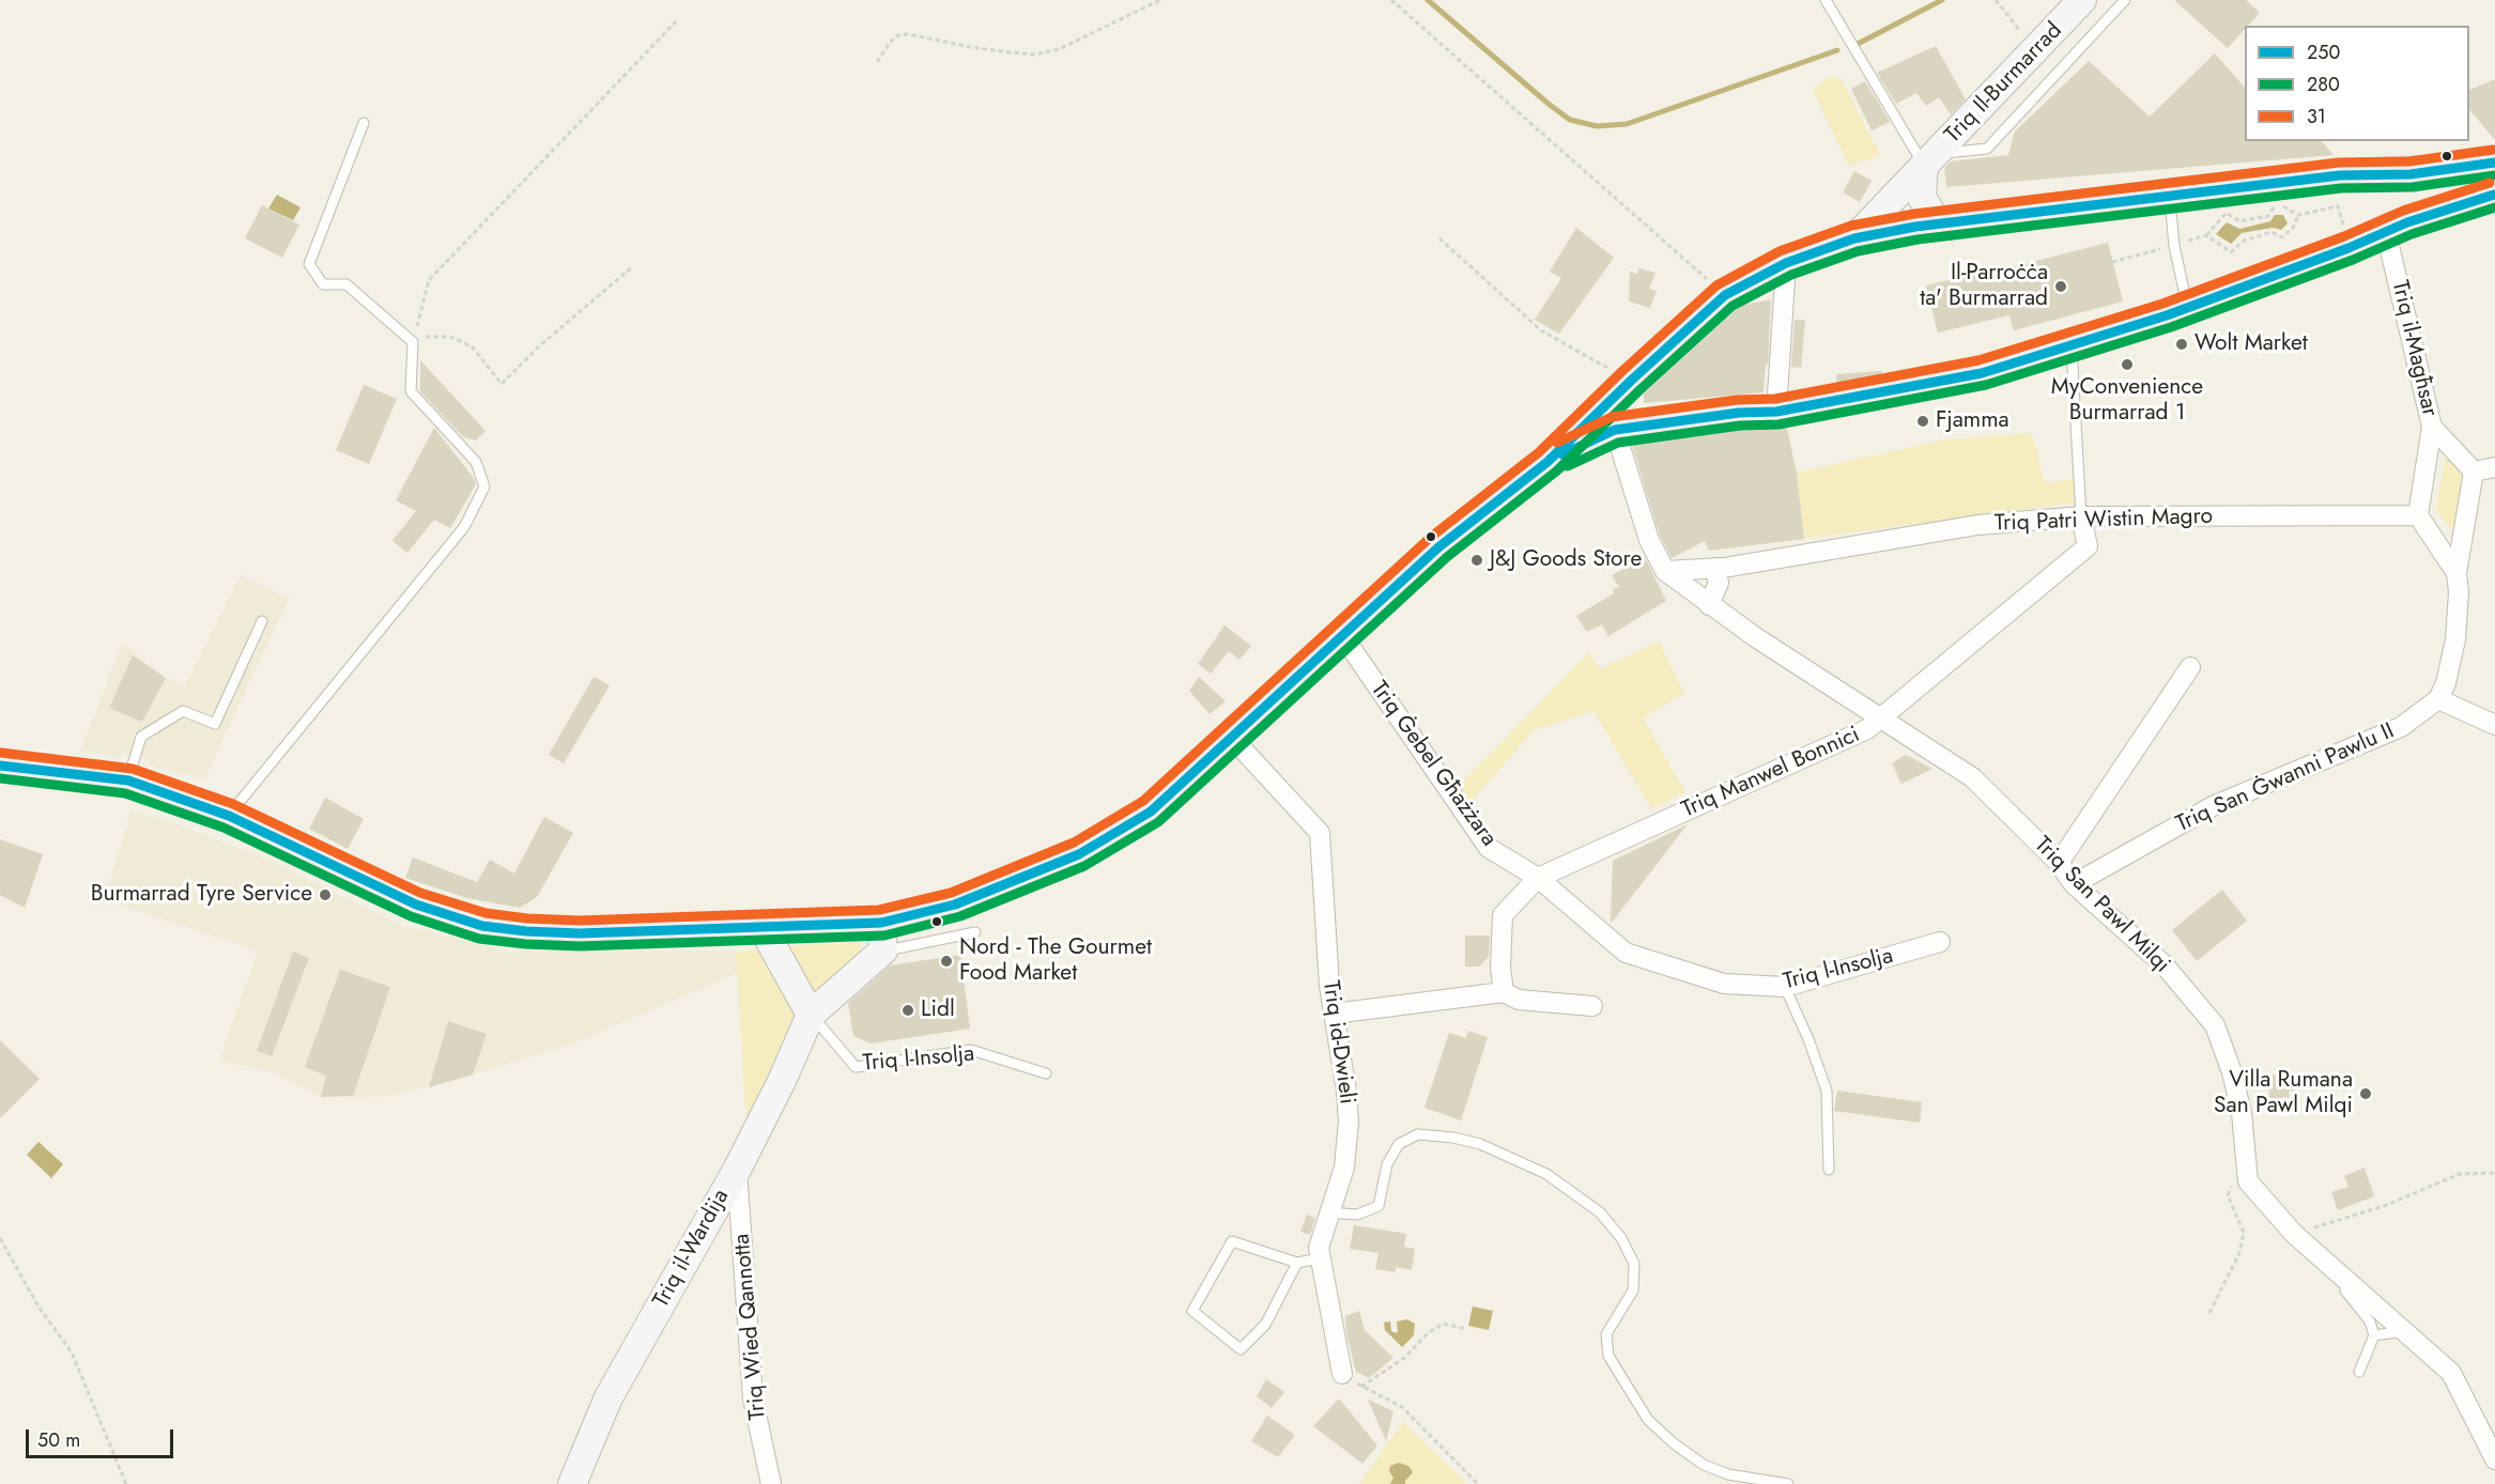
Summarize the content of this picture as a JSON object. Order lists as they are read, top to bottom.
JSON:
{
  "streets": {
    "street": [
      "Triq Il-Burmarrad",
      "Triq il-Magħsar",
      "Triq Patri Wistin Magro",
      "Triq Ġebel Għażżara",
      "Triq Manwel Bonnici",
      "Triq San Ġwanni Pawlu II",
      "Triq San Pawl Milqi",
      "Triq l-Insolja",
      "Triq id-Dwieli",
      "Triq il-Wardija",
      "Triq Wied Qannotta"
    ]
  },
  "crossings": [
    ["Triq il-Magħsar", "Triq Patri Wistin Magro"],
    ["Triq Patri Wistin Magro", "Triq Manwel Bonnici"],
    ["Triq Patri Wistin Magro", "Triq San Pawl Milqi"],
    ["Triq Ġebel Għażżara", "Triq Manwel Bonnici"],
    ["Triq Ġebel Għażżara", "Triq l-Insolja"],
    ["Triq Manwel Bonnici", "Triq San Pawl Milqi"],
    ["Triq Manwel Bonnici", "Triq l-Insolja"],
    ["Triq San Ġwanni Pawlu II", "Triq San Pawl Milqi"],
    ["Triq l-Insolja", "Triq il-Wardija"],
    ["Triq il-Wardija", "Triq Wied Qannotta"]
  ],
  "places": [
    "Il-Parroċċa ta' Burmarrad",
    "Wolt Market",
    "MyConvenience Burmarrad 1",
    "Fjamma",
    "J&J Goods Store",
    "Burmarrad Tyre Service",
    "Nord - The Gourmet Food Market",
    "Lidl",
    "Villa Rumana San Pawl Milqi"
  ],
  "lines": ["transit line 31", "transit line 250", "transit line 280"],
  "legend": ["250", "280", "31"],
  "scale_bar": "50 m"
}
